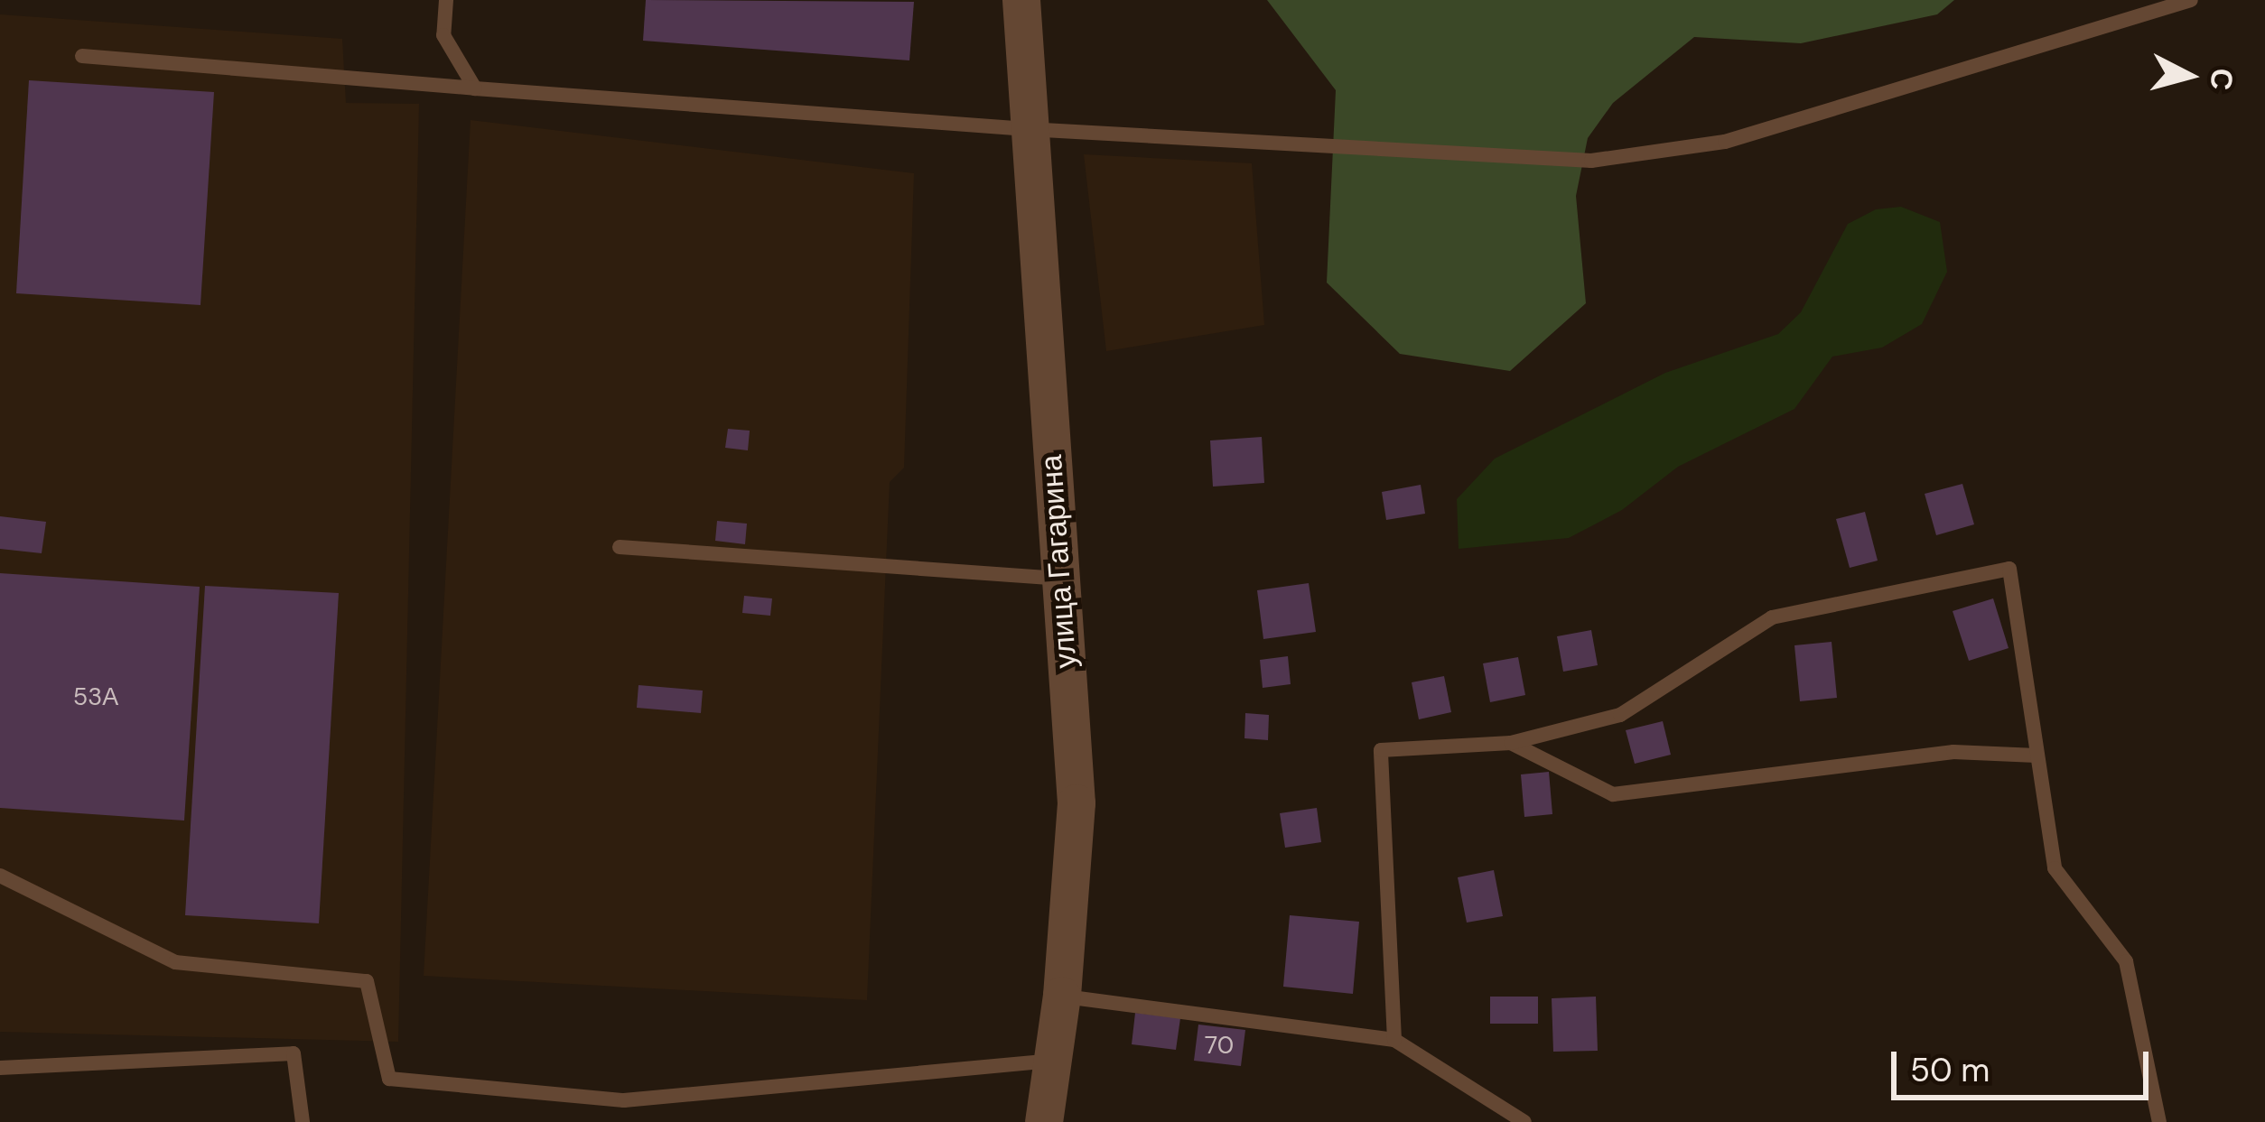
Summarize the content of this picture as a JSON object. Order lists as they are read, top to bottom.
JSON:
{
  "streets": {
    "street": ["улица Гагарина"]
  },
  "house_numbers": ["53А", "70"],
  "scale_bar": "50 m",
  "north": "right"
}
